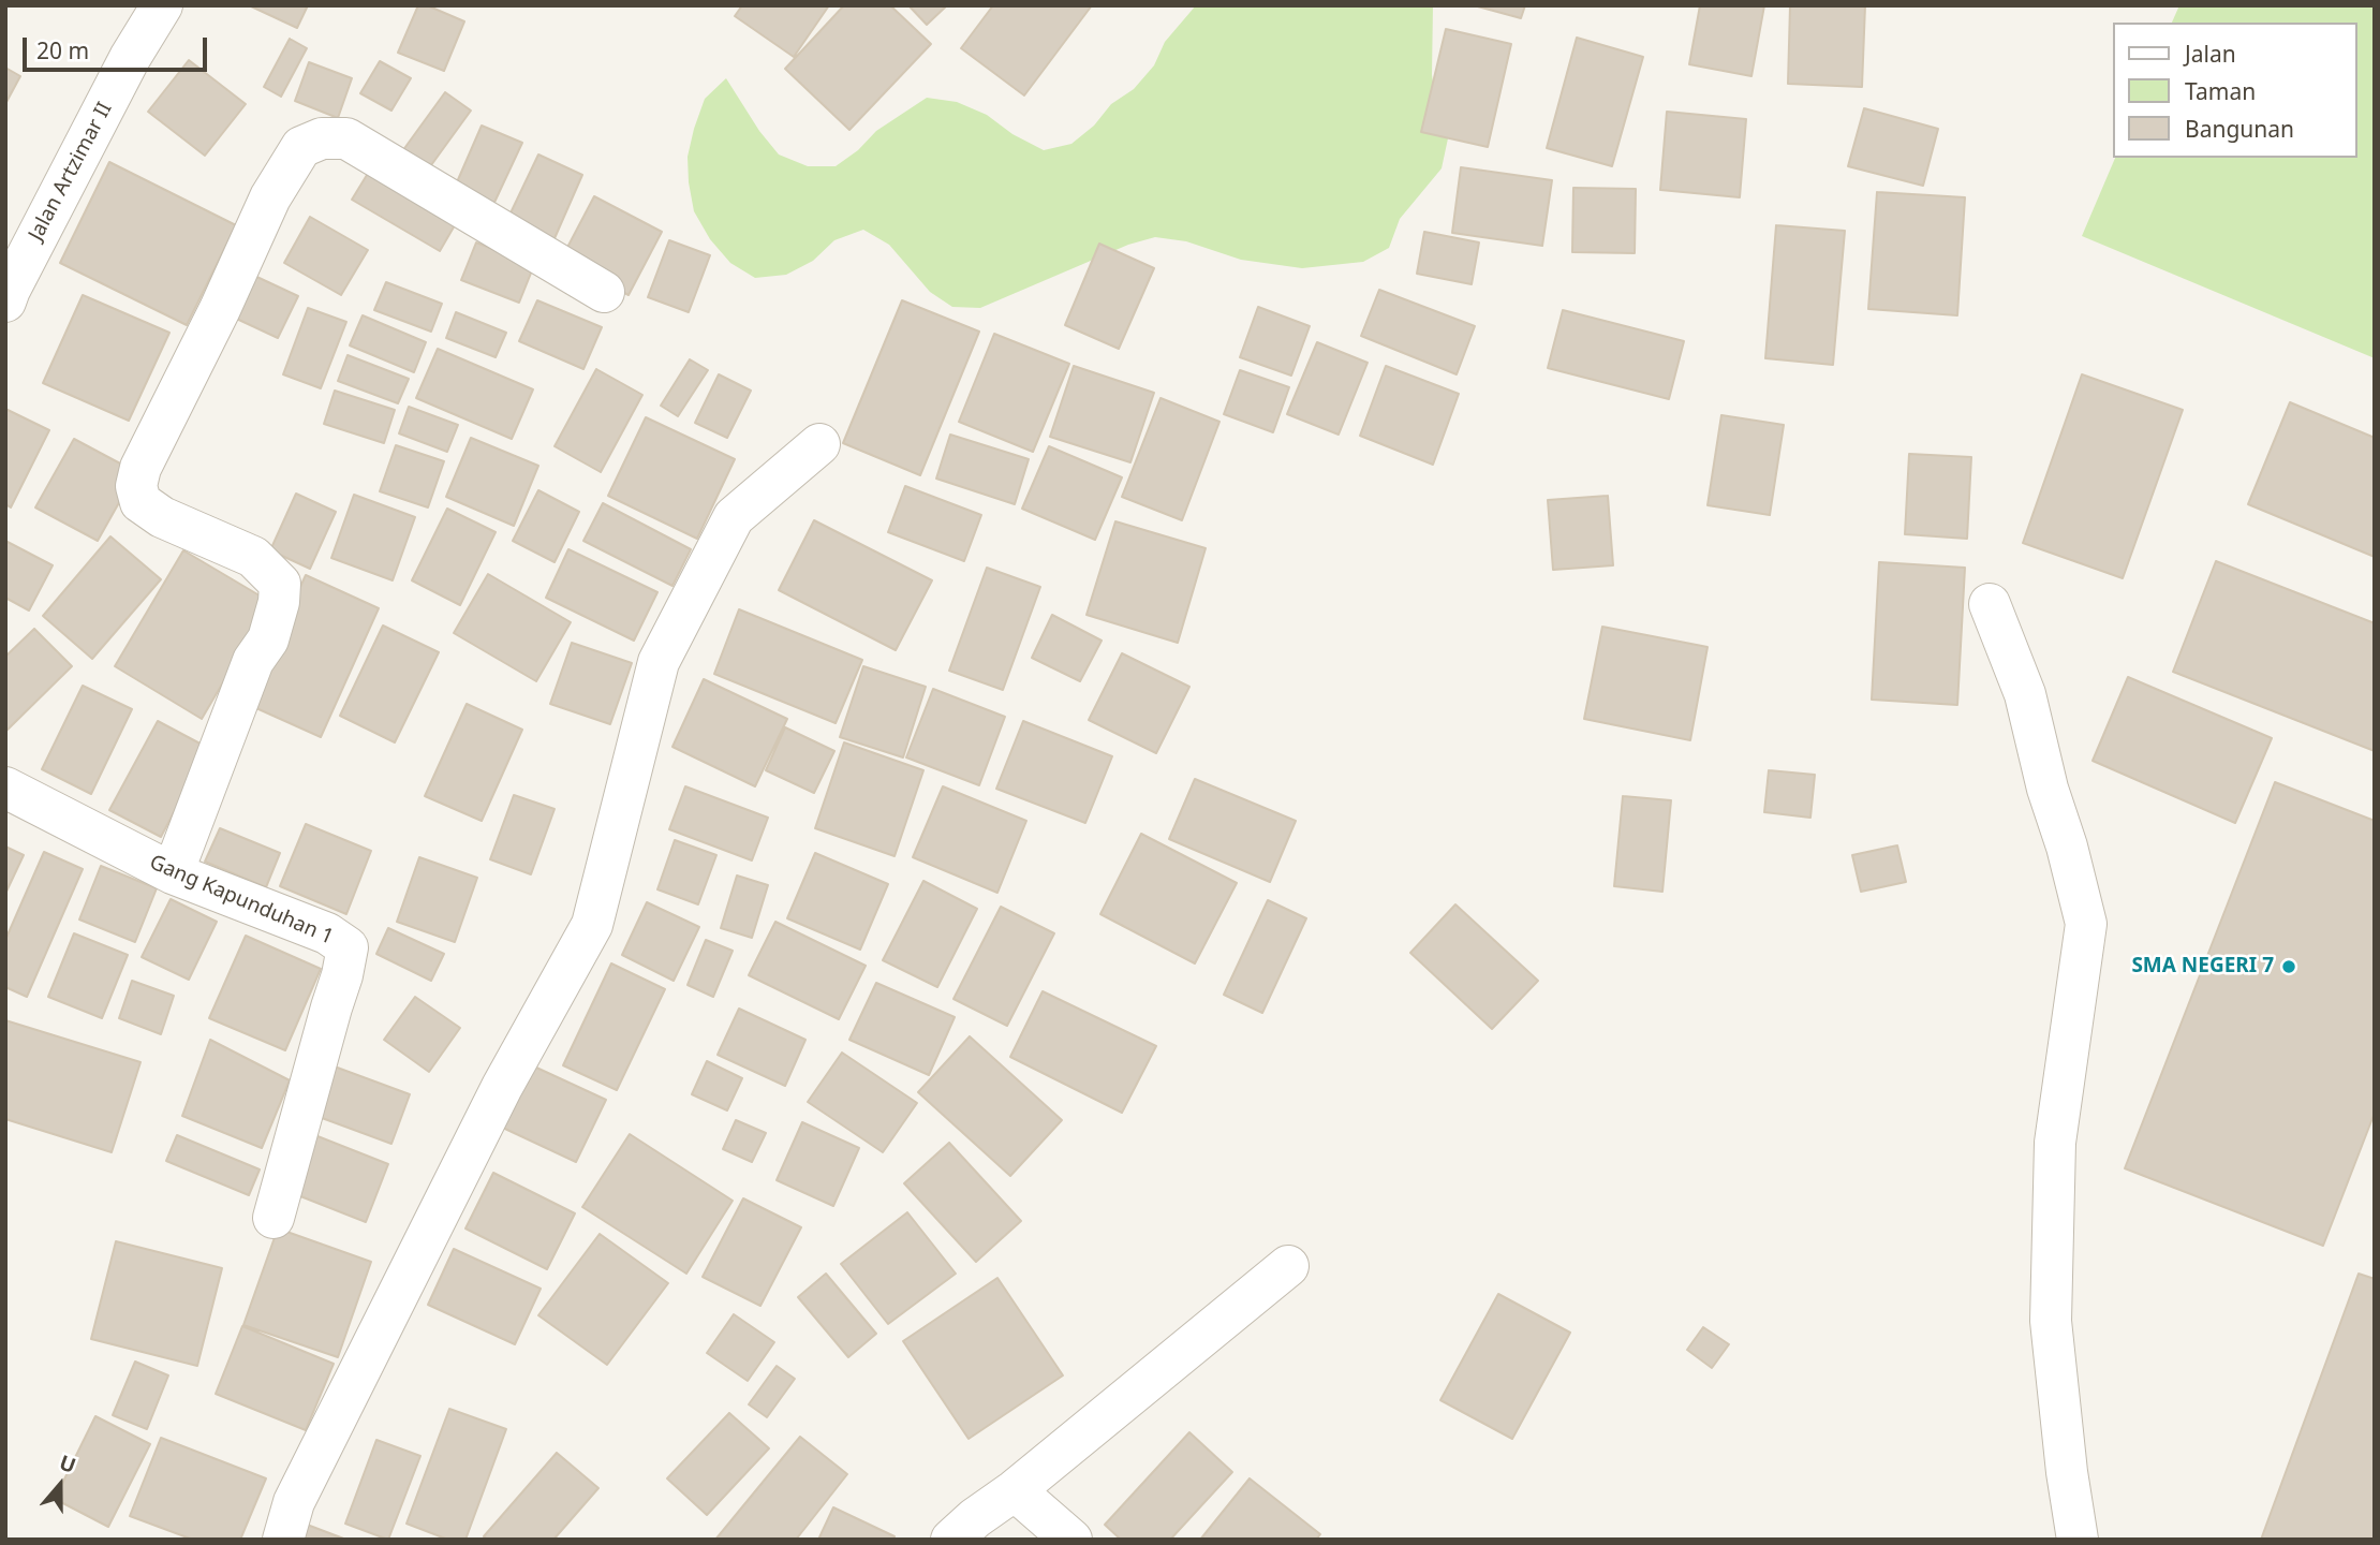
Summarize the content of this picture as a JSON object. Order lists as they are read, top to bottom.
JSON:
{
  "streets": {
    "street": ["Jalan Artzimar II", "Gang Kapunduhan 1"]
  },
  "places": ["SMA NEGERI 7"],
  "legend": ["Jalan", "Taman", "Bangunan"],
  "scale_bar": "20 m",
  "north": "top"
}
